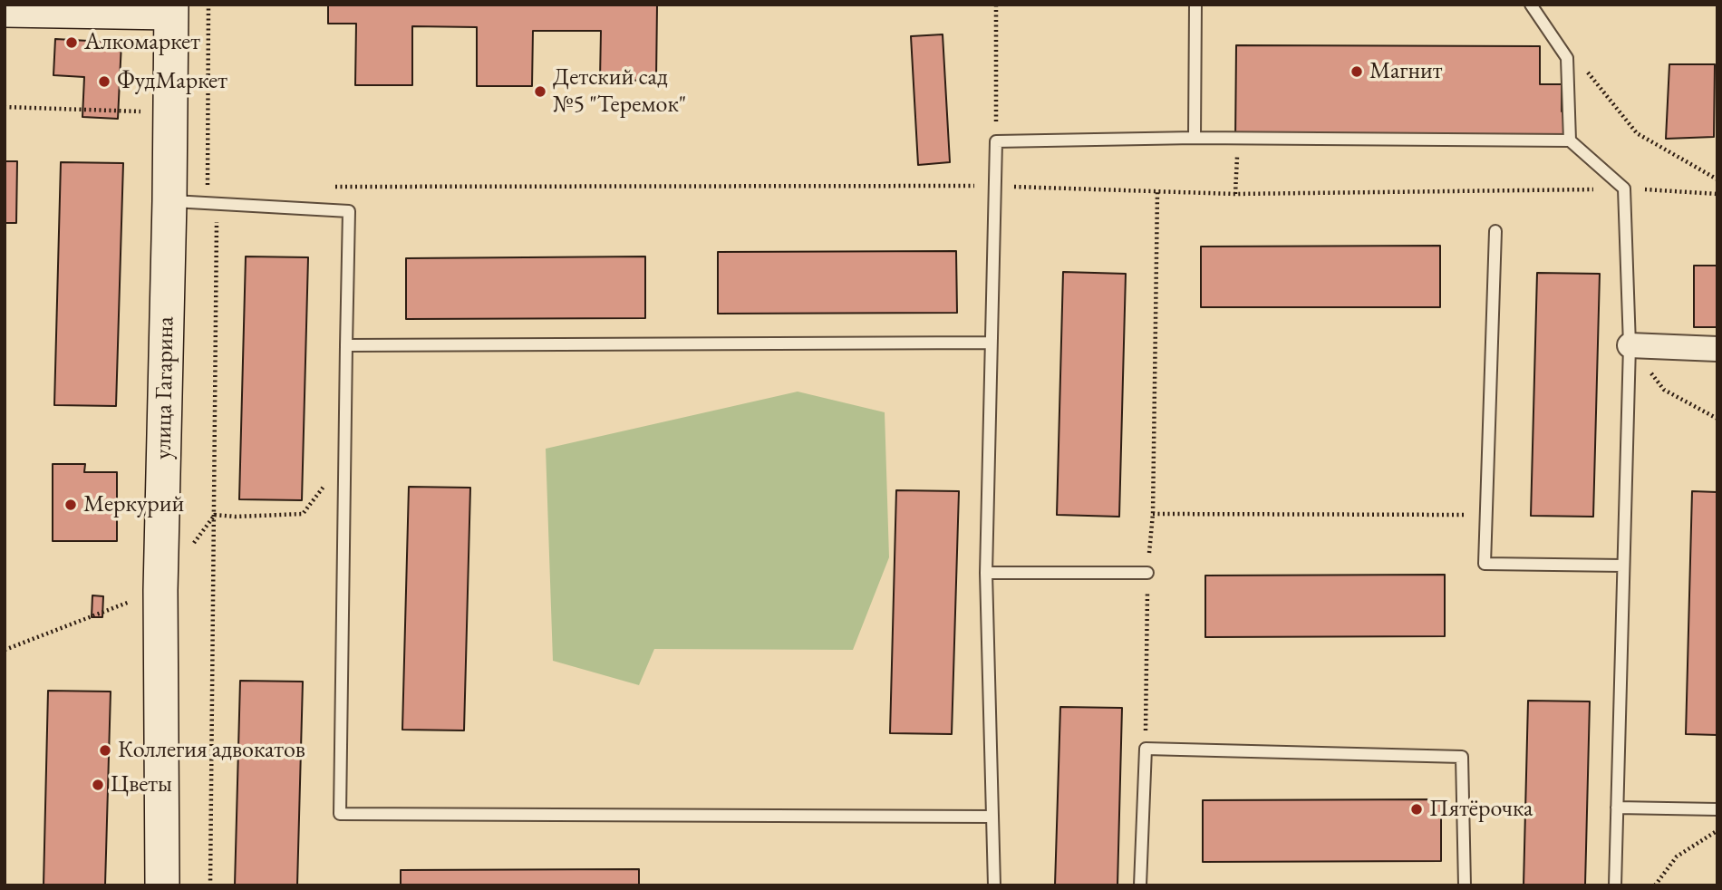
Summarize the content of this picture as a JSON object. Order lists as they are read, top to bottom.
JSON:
{
  "streets": {
    "street": ["улица Гагарина"]
  },
  "places": [
    "Алкомаркет",
    "Магнит",
    "ФудМаркет",
    "Детский сад №5 \"Теремок\"",
    "Меркурий",
    "Коллегия адвокатов",
    "Цветы",
    "Пятёрочка"
  ]
}
